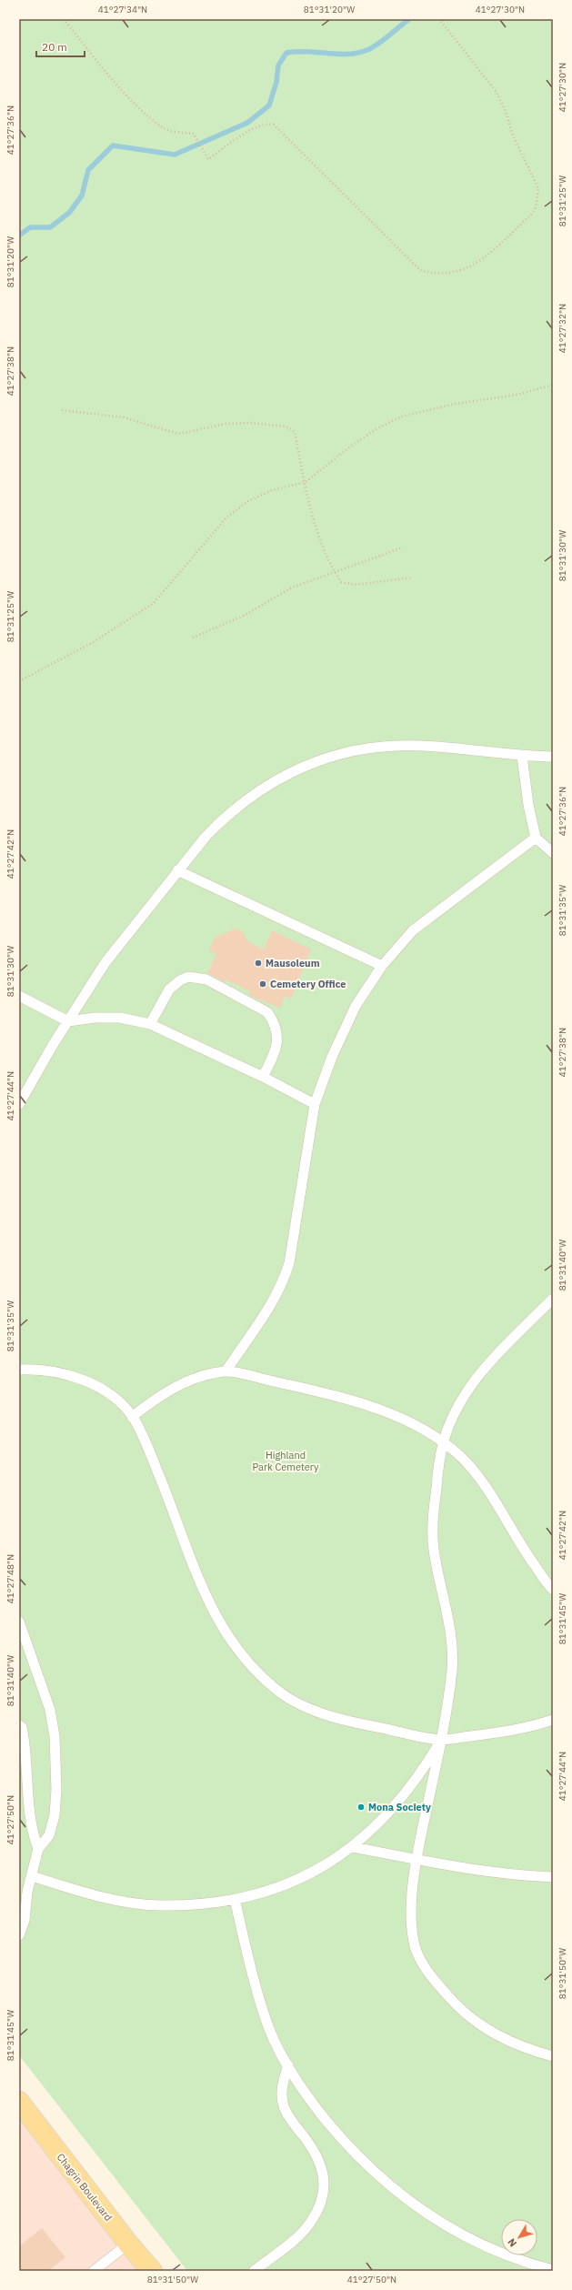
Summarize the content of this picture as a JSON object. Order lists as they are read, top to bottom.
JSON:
{
  "streets": {
    "main road": ["Chagrin Boulevard"]
  },
  "parks": ["Highland Park Cemetery"],
  "places": ["Mausoleum", "Cemetery Office", "Mona Society"],
  "scale_bar": "20 m",
  "north": "bottom left",
  "coordinates": [
    "41°27'34\"N",
    "81°31'20\"W",
    "41°27'30\"N",
    "41°27'36\"N",
    "81°31'25\"W",
    "41°27'32\"N",
    "41°27'38\"N",
    "81°31'30\"W",
    "41°27'42\"N",
    "81°31'35\"W",
    "41°27'44\"N",
    "81°31'40\"W",
    "41°27'48\"N",
    "81°31'45\"W",
    "41°27'50\"N",
    "81°31'50\"W"
  ]
}
